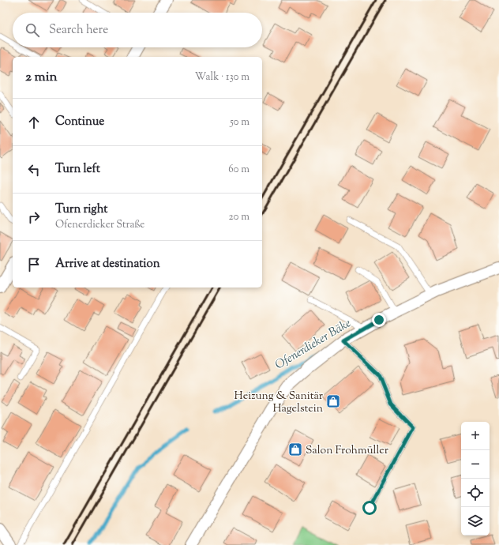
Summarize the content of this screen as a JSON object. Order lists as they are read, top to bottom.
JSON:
{
  "water": ["Ofenerdieker Bäke"],
  "places": {
    "shop": ["Heizung & Sanitär Hagelstein", "Salon Frohmüller"]
  },
  "page": {
    "search": "Search here",
    "heading": ["2 min", "Walk · 130 m"],
    "list": [
      ["Continue", "50 m"],
      ["Turn left", "60 m"],
      ["Turn right", "Ofenerdieker Straße", "20 m"],
      "Arrive at destination"
    ],
    "map_buttons": ["+", "−"]
  }
}
